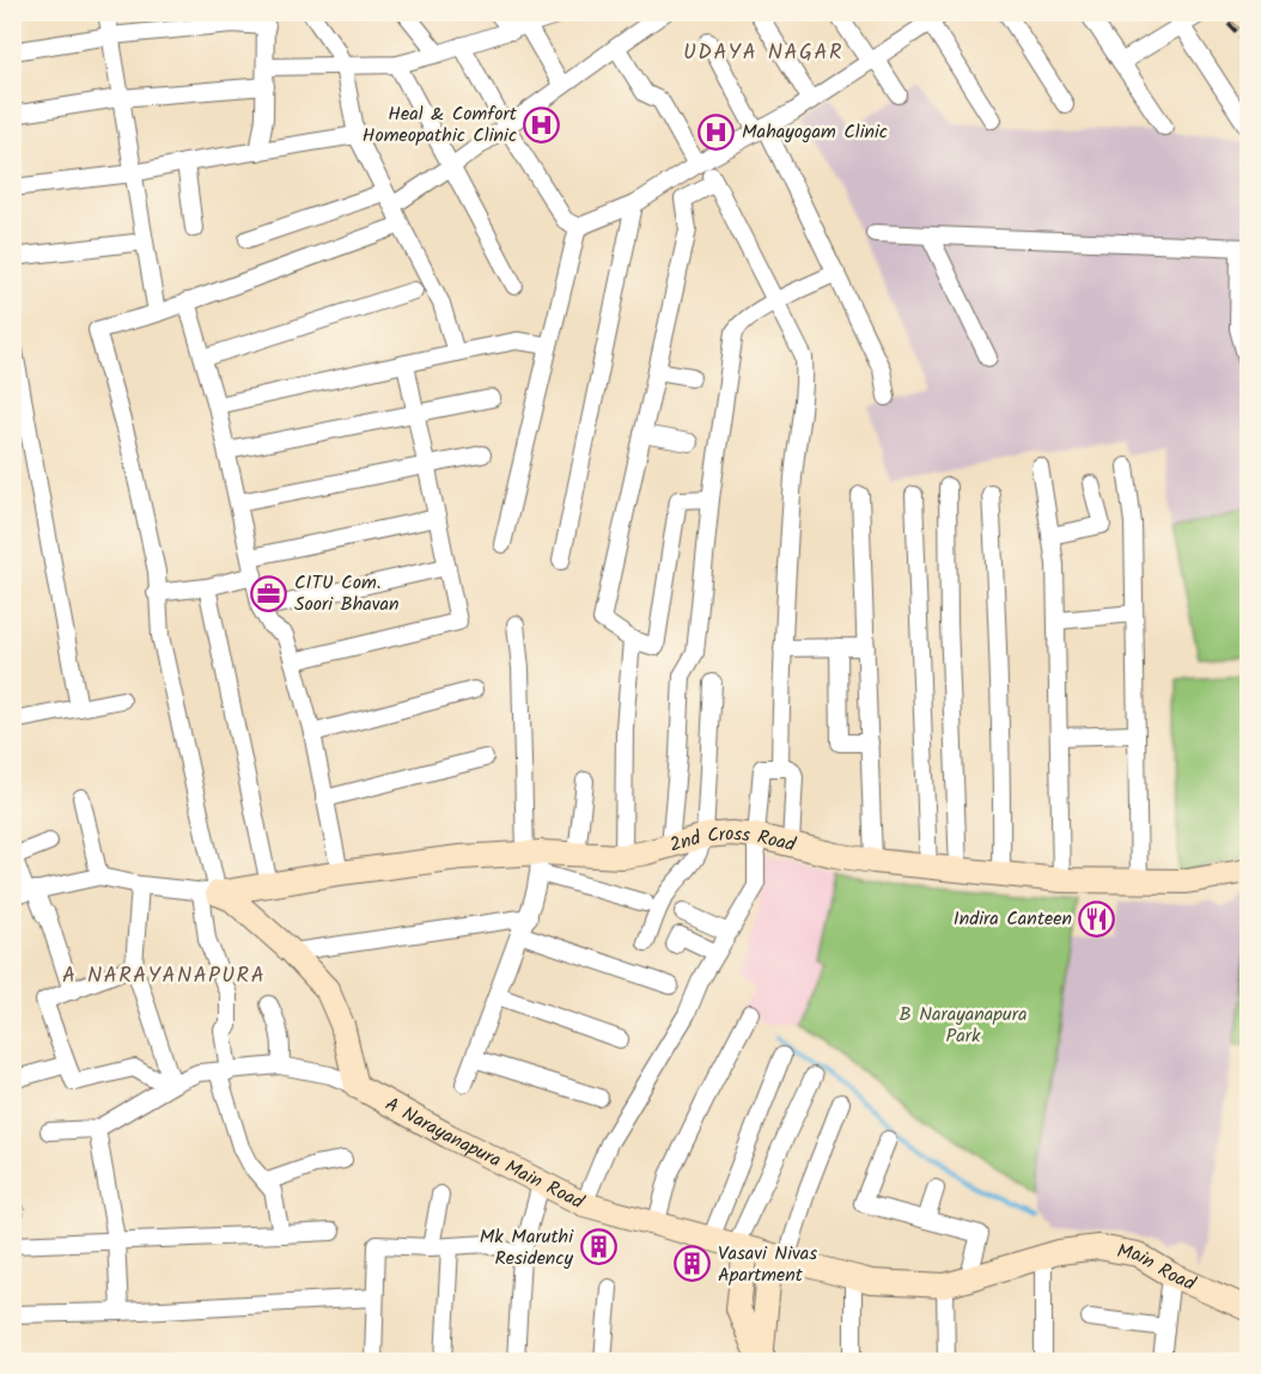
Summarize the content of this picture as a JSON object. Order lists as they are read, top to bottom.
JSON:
{
  "streets": {
    "street": ["2nd Cross Road", "A Narayanapura Main Road", "Main Road"]
  },
  "crossings": [
    ["A Narayanapura Main Road", "Main Road"]
  ],
  "districts": ["UDAYA NAGAR", "A NARAYANAPURA"],
  "parks": ["B Narayanapura Park"],
  "places": {
    "hospital": ["Heal & Comfort Homeopathic Clinic", "Mahayogam Clinic"],
    "office": ["CITU Com. Soori Bhavan"],
    "restaurant": ["Indira Canteen"],
    "building": ["Mk Maruthi Residency", "Vasavi Nivas Apartment"]
  }
}
